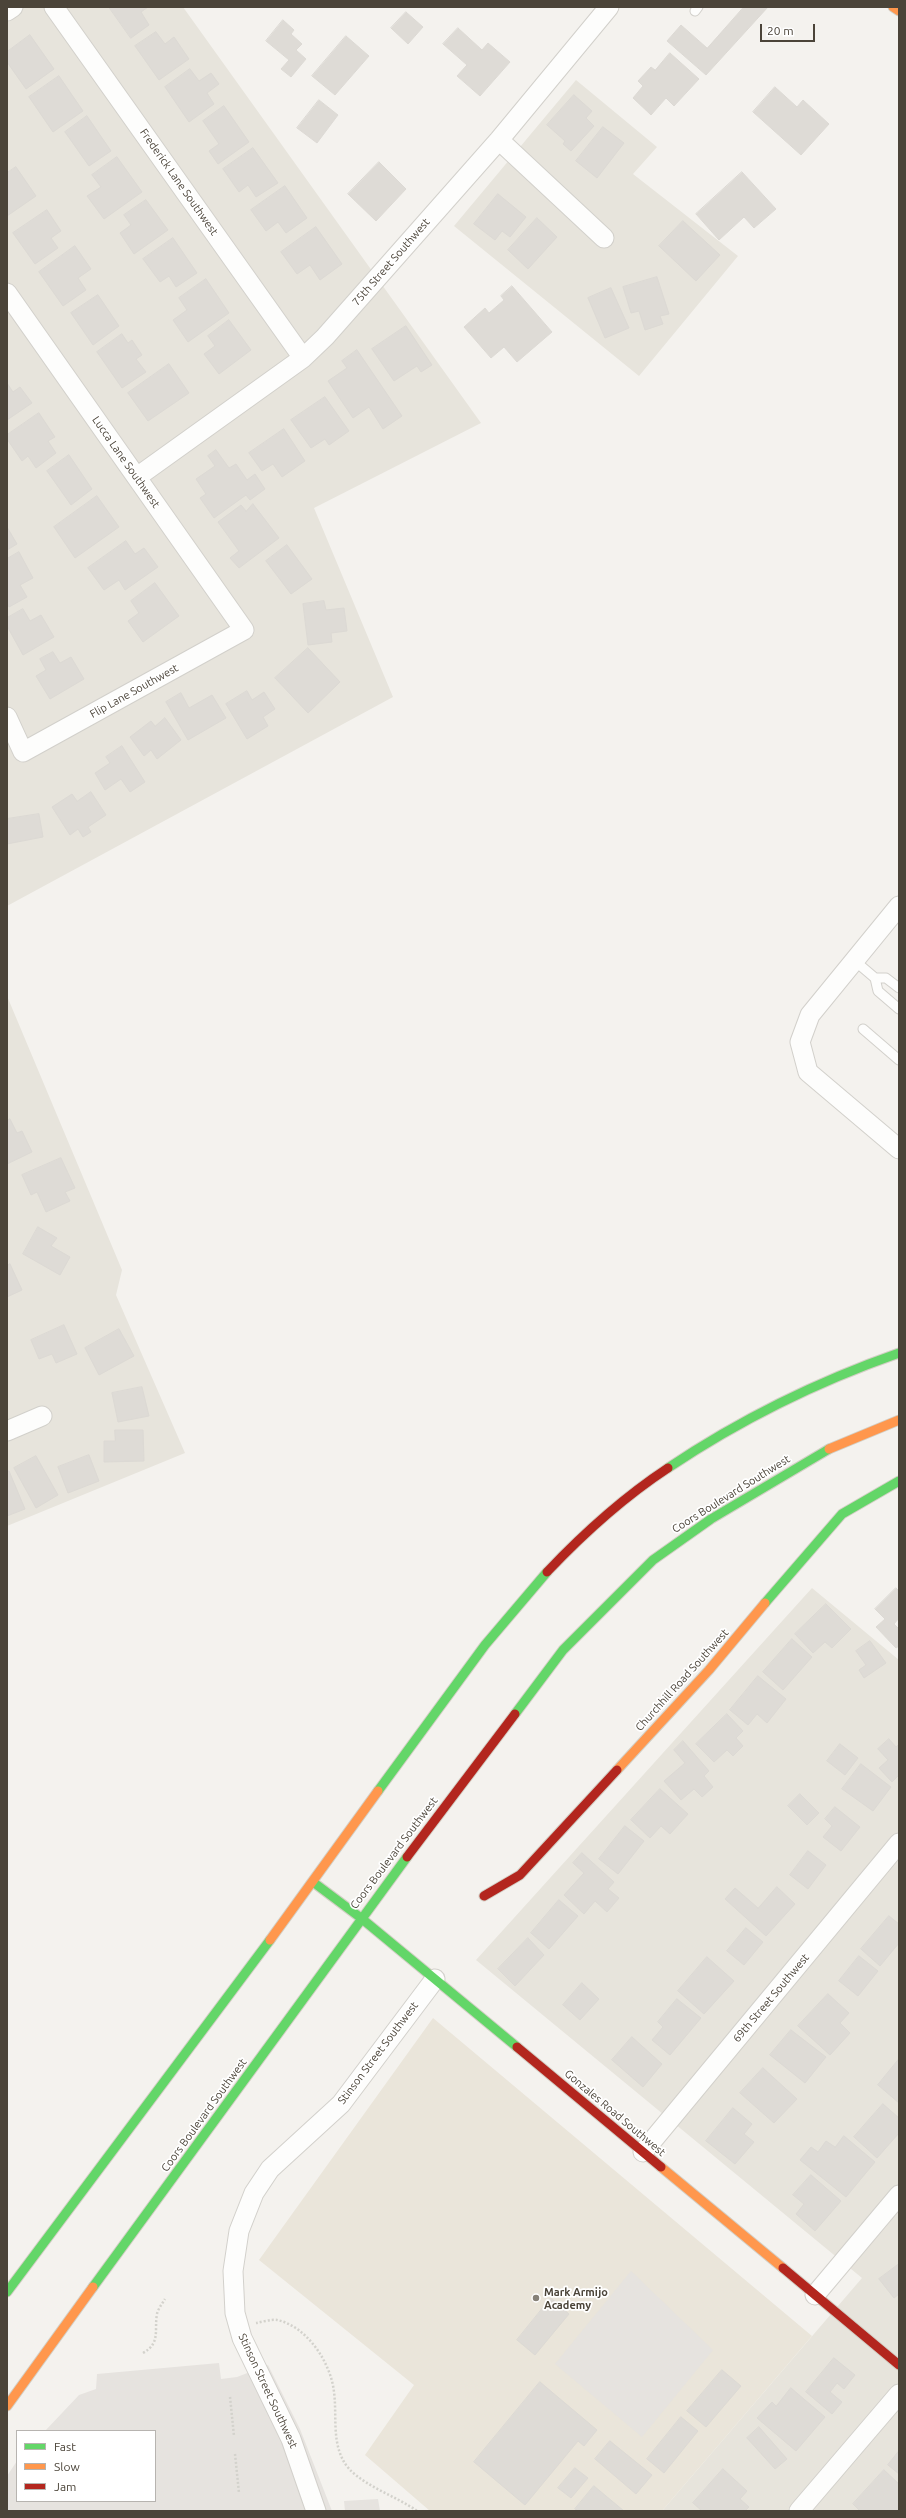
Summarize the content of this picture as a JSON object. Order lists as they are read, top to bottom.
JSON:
{
  "streets": {
    "main road": ["Coors Boulevard Southwest", "Churchhill Road Southwest", "Gonzales Road Southwest"],
    "street": [
      "Frederick Lane Southwest",
      "75th Street Southwest",
      "Lucca Lane Southwest",
      "Flip Lane Southwest",
      "69th Street Southwest",
      "Stinson Street Southwest"
    ]
  },
  "crossings": [
    ["Frederick Lane Southwest", "75th Street Southwest"],
    ["75th Street Southwest", "Lucca Lane Southwest"],
    ["Lucca Lane Southwest", "Flip Lane Southwest"],
    ["Coors Boulevard Southwest", "Gonzales Road Southwest"],
    ["69th Street Southwest", "Gonzales Road Southwest"],
    ["Stinson Street Southwest", "Gonzales Road Southwest"]
  ],
  "places": ["Mark Armijo Academy"],
  "legend": ["Fast", "Slow", "Jam"],
  "scale_bar": "20 m"
}
